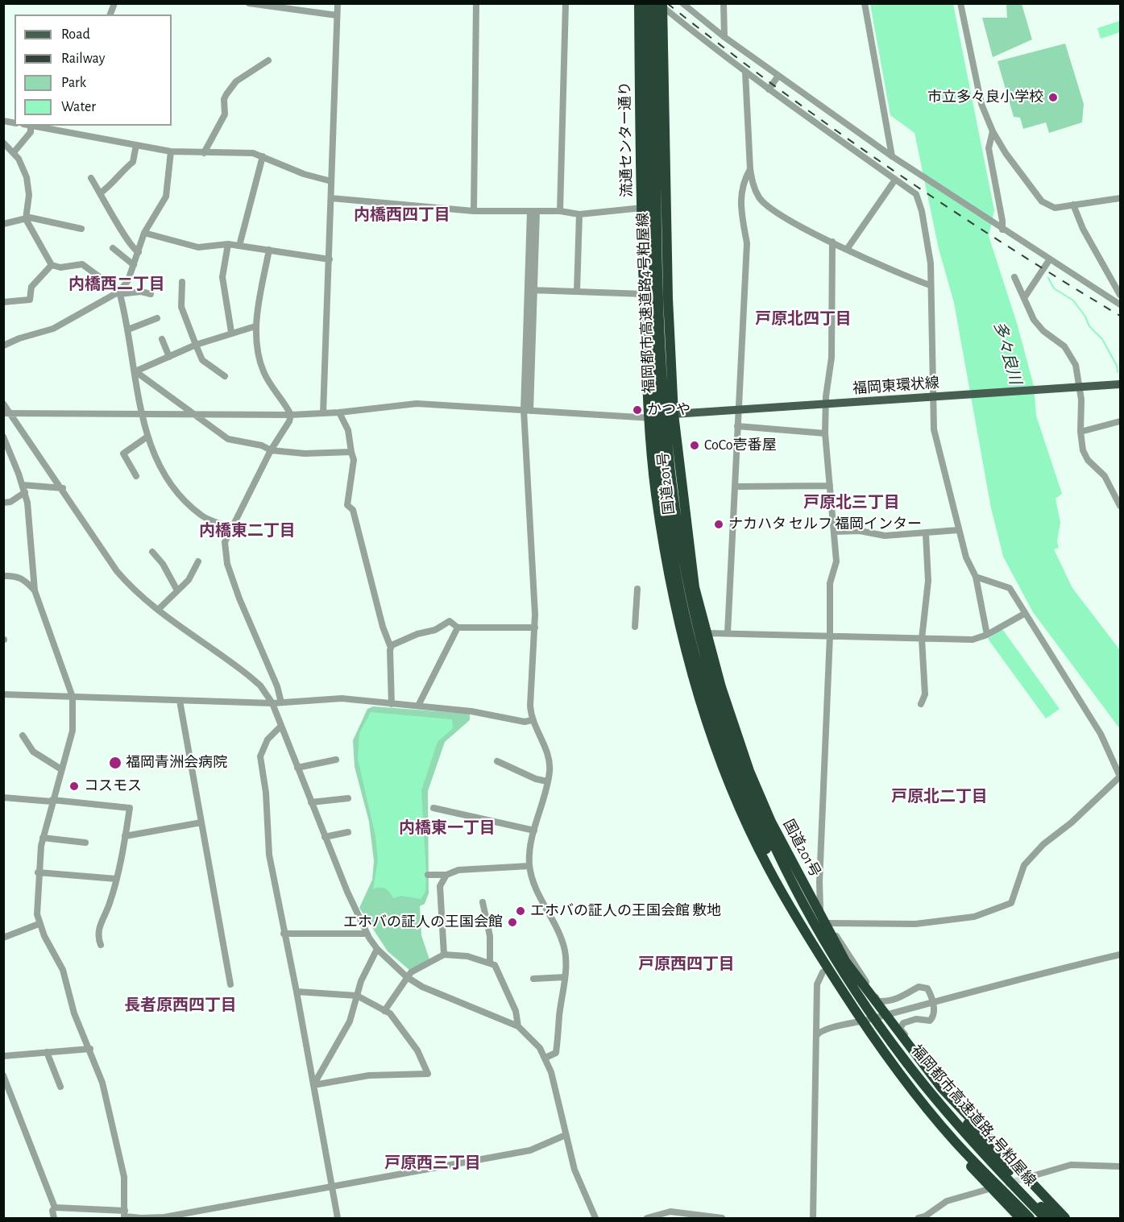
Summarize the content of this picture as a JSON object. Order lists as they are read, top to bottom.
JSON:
{
  "streets": {
    "highway": ["流通センター通り", "福岡都市高速道路4号粕屋線", "国道201号"],
    "main road": ["福岡東環状線"]
  },
  "crossings": [
    ["流通センター通り", "国道201号"],
    ["福岡東環状線", "国道201号"]
  ],
  "districts": [
    "内橋西四丁目",
    "内橋西二丁目",
    "戸原北四丁目",
    "戸原北三丁目",
    "内橋東二丁目",
    "戸原北二丁目",
    "内橋東一丁目",
    "戸原西四丁目",
    "長者原西四丁目",
    "戸原西三丁目"
  ],
  "water": ["多々良川"],
  "places": [
    "市立多々良小学校",
    "かつや",
    "CoCo壱番屋",
    "ナカハタ セルフ 福岡インター",
    "福岡青洲会病院",
    "コスモス",
    "エホバの証人の王国会館 敷地",
    "エホバの証人の王国会館"
  ],
  "legend": [
    "Road",
    "Railway",
    "Park",
    "Water"
  ]
}
